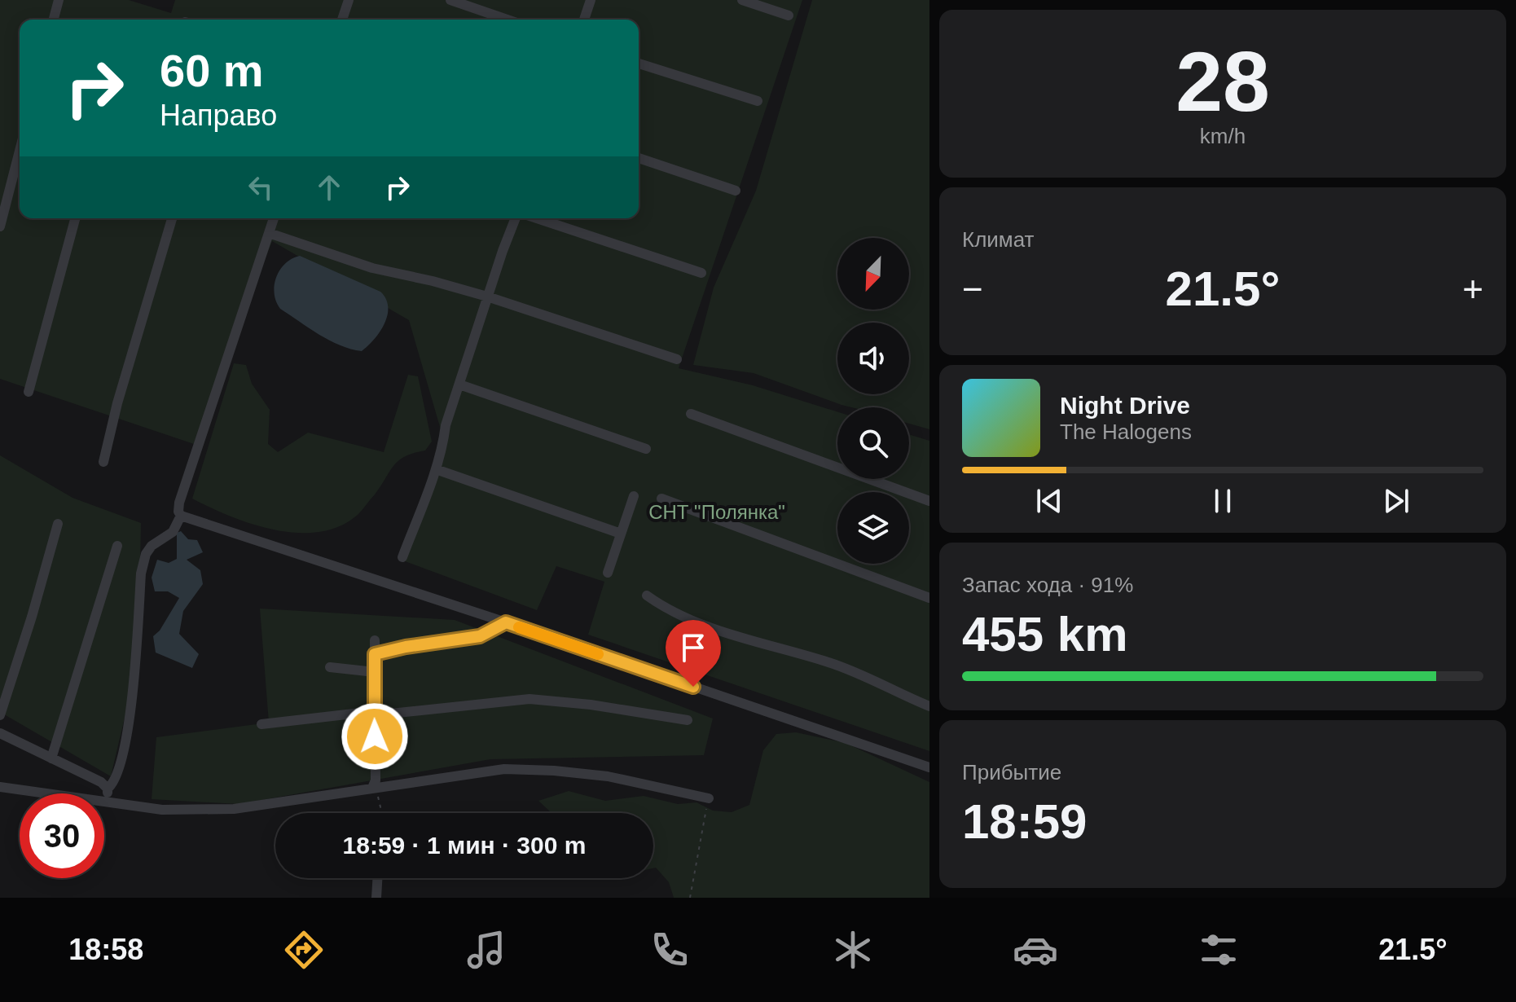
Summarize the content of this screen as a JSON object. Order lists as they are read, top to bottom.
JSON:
{
  "parks": ["СНТ \"Полянка\""],
  "north": "bottom left",
  "page": {
    "tile": [
      ["28", "km/h"],
      "Климат",
      ["Запас хода · 91%", "455 km"],
      ["Прибытие", "18:59"]
    ],
    "turn": ["60 m", "Направо"],
    "heat": ["−", "21.5°", "+"],
    "song": ["Night Drive", "The Halogens"],
    "limit": "30",
    "trip": "18:59 · 1 мин · 300 m",
    "tabs": ["18:58", "21.5°"]
  }
}
